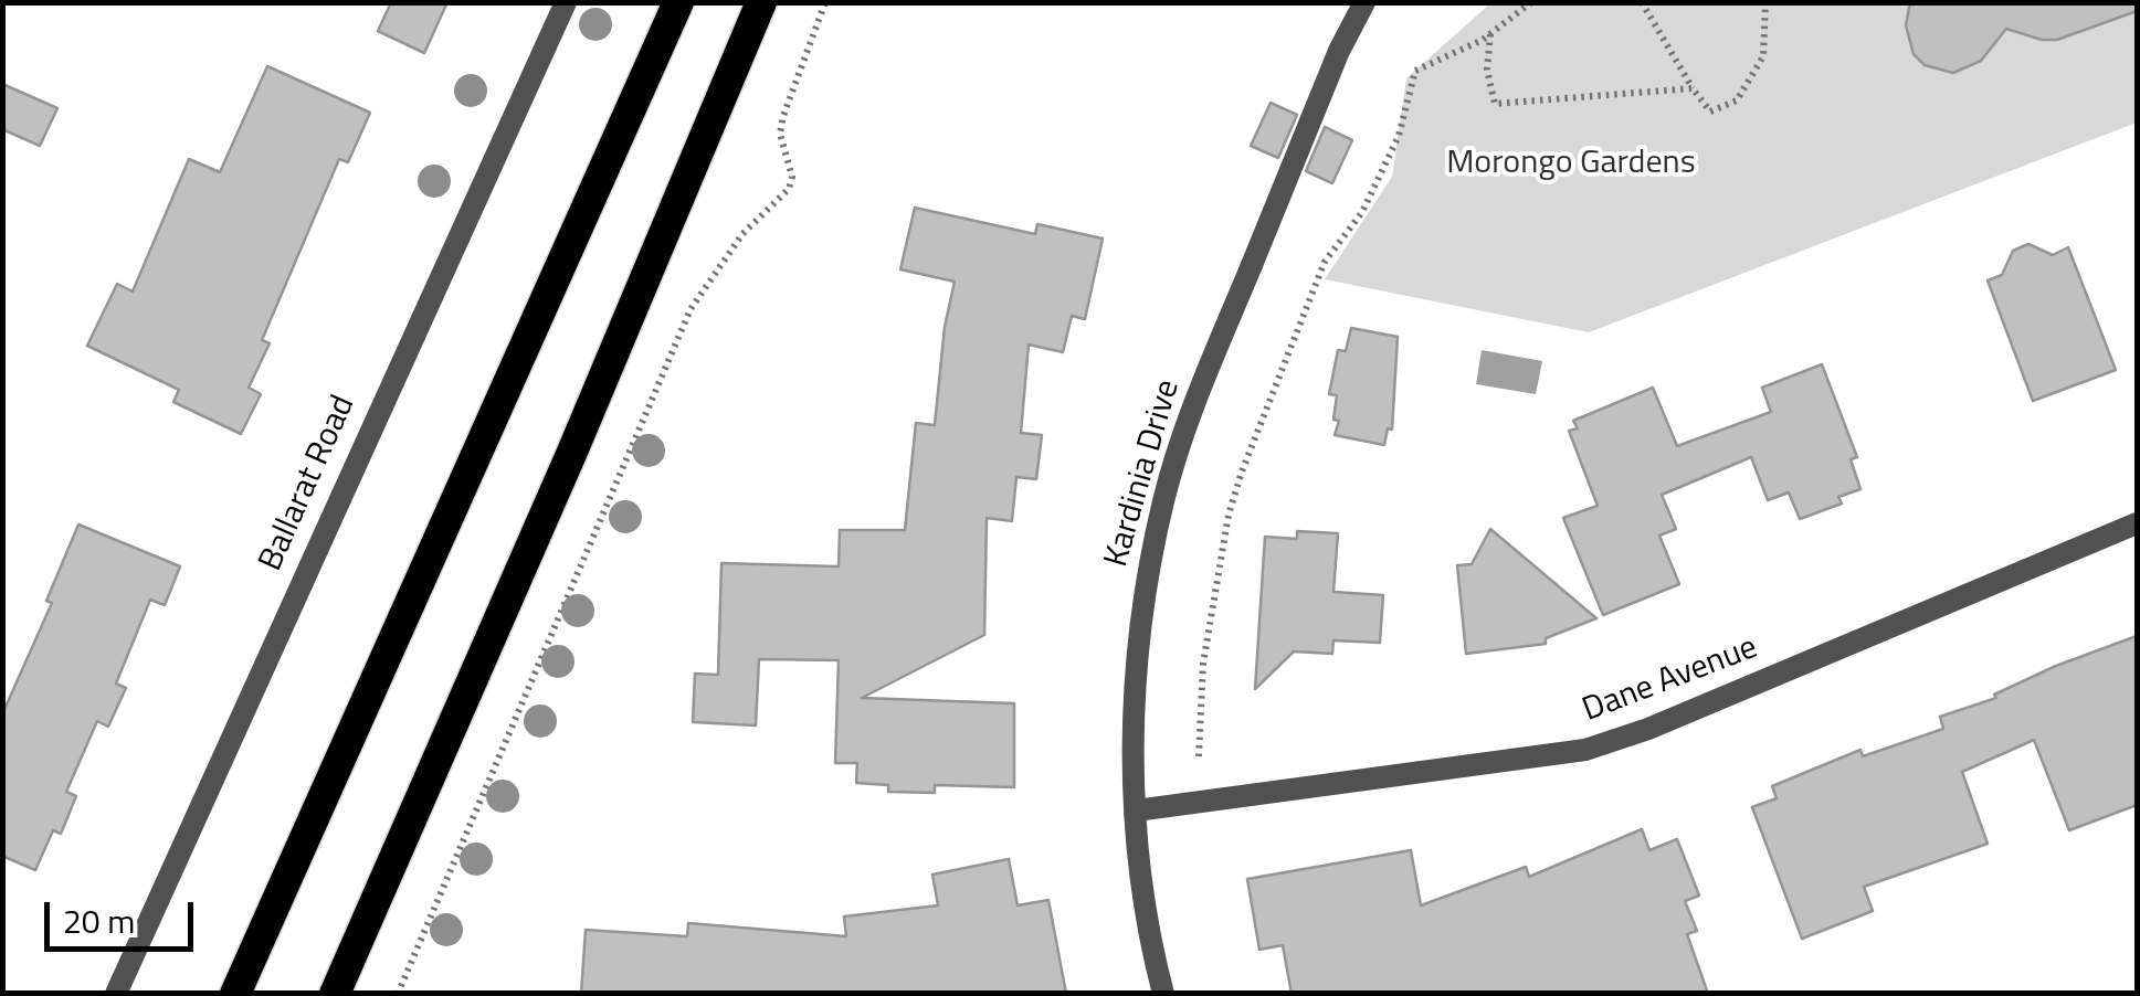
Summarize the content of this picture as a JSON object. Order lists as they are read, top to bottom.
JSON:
{
  "streets": {
    "street": ["Kardinia Drive", "Ballarat Road", "Dane Avenue"]
  },
  "crossings": [
    ["Kardinia Drive", "Dane Avenue"]
  ],
  "parks": ["Morongo Gardens"],
  "scale_bar": "20 m"
}
